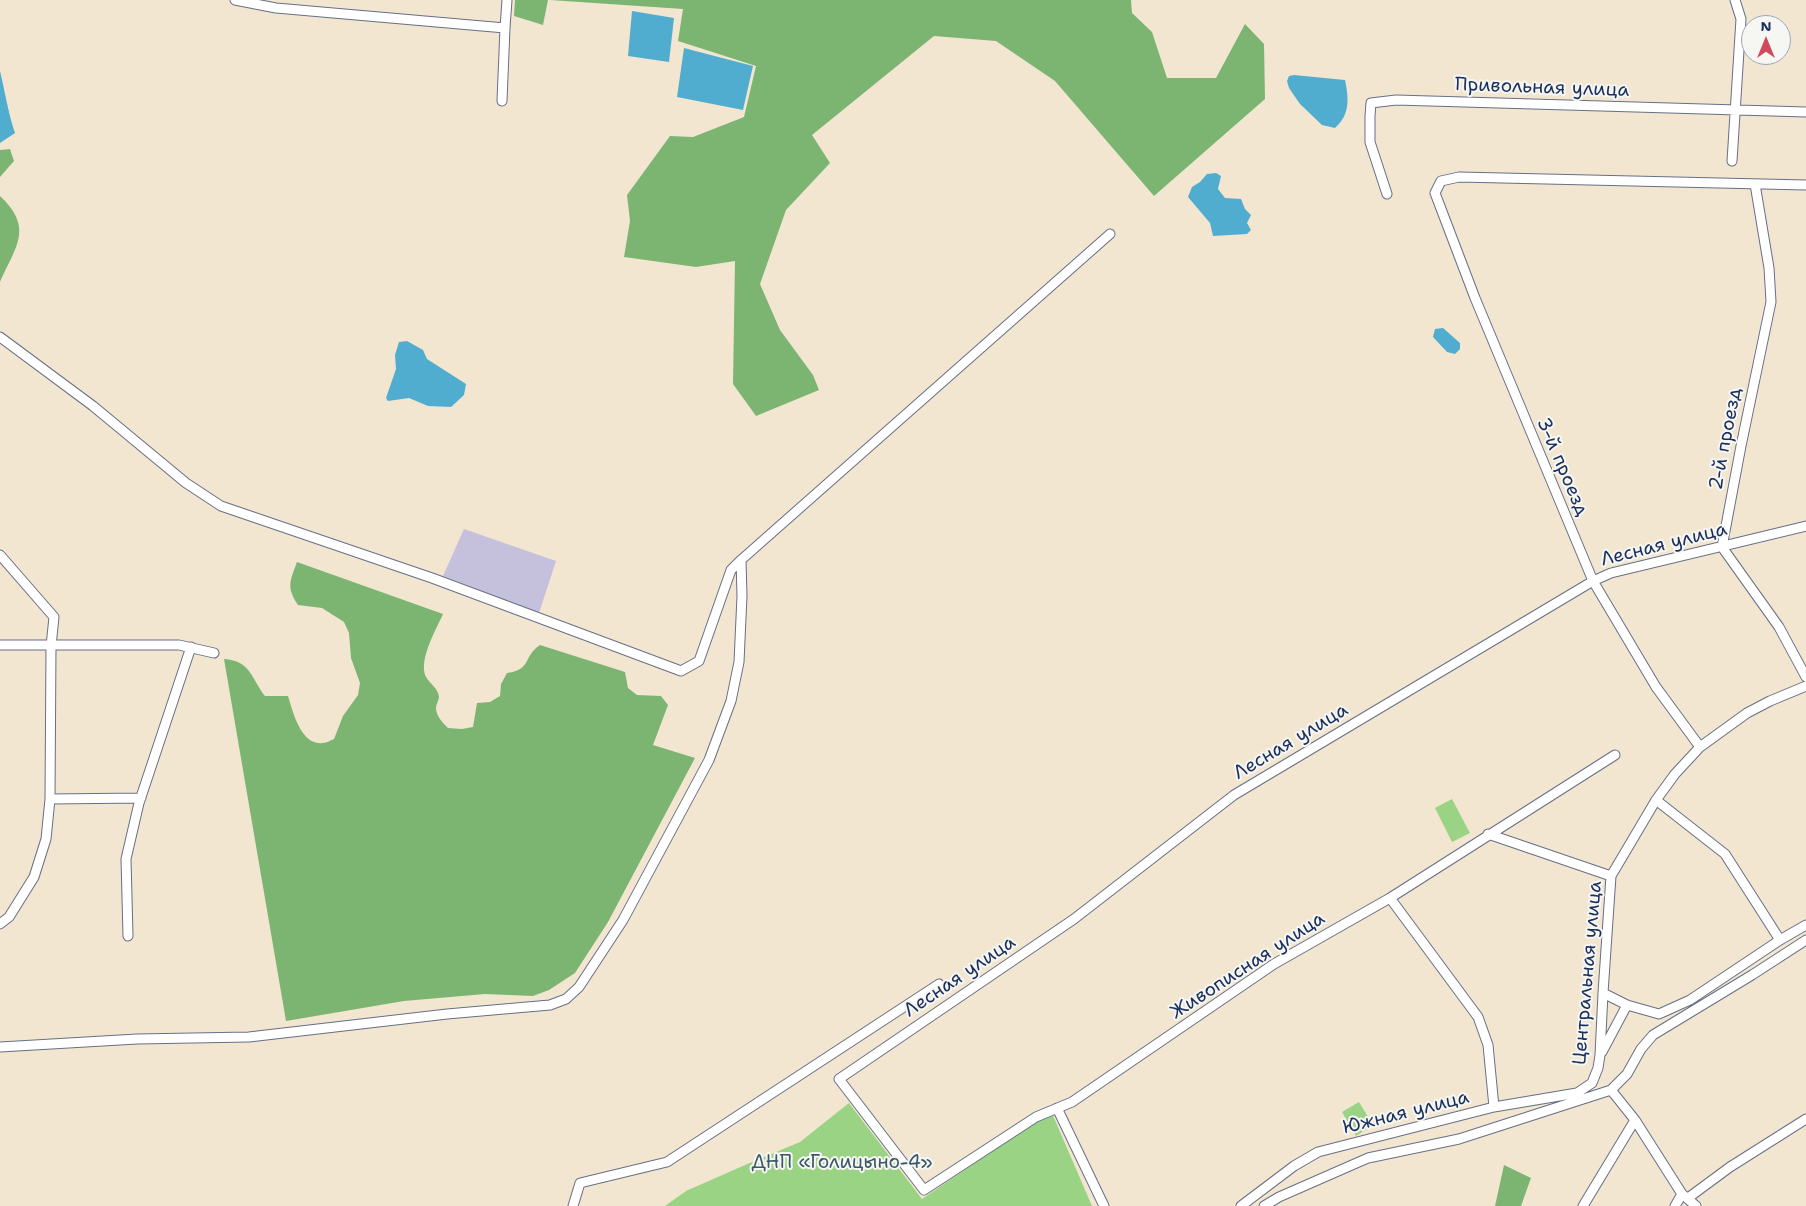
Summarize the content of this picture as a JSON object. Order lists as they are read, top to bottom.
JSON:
{
  "streets": {
    "street": [
      "Привольная улица",
      "2-й проезд",
      "3-й проезд",
      "Лесная улица",
      "Живописная улица",
      "Центральная улица",
      "Южная улица"
    ]
  },
  "crossings": [
    ["2-й проезд", "3-й проезд"],
    ["2-й проезд", "Лесная улица"],
    ["3-й проезд", "Лесная улица"],
    ["3-й проезд", "Центральная улица"],
    ["Лесная улица", "Живописная улица"],
    ["Центральная улица", "Южная улица"]
  ],
  "parks": ["ДНП «Голицыно-4»"],
  "north": "top"
}
